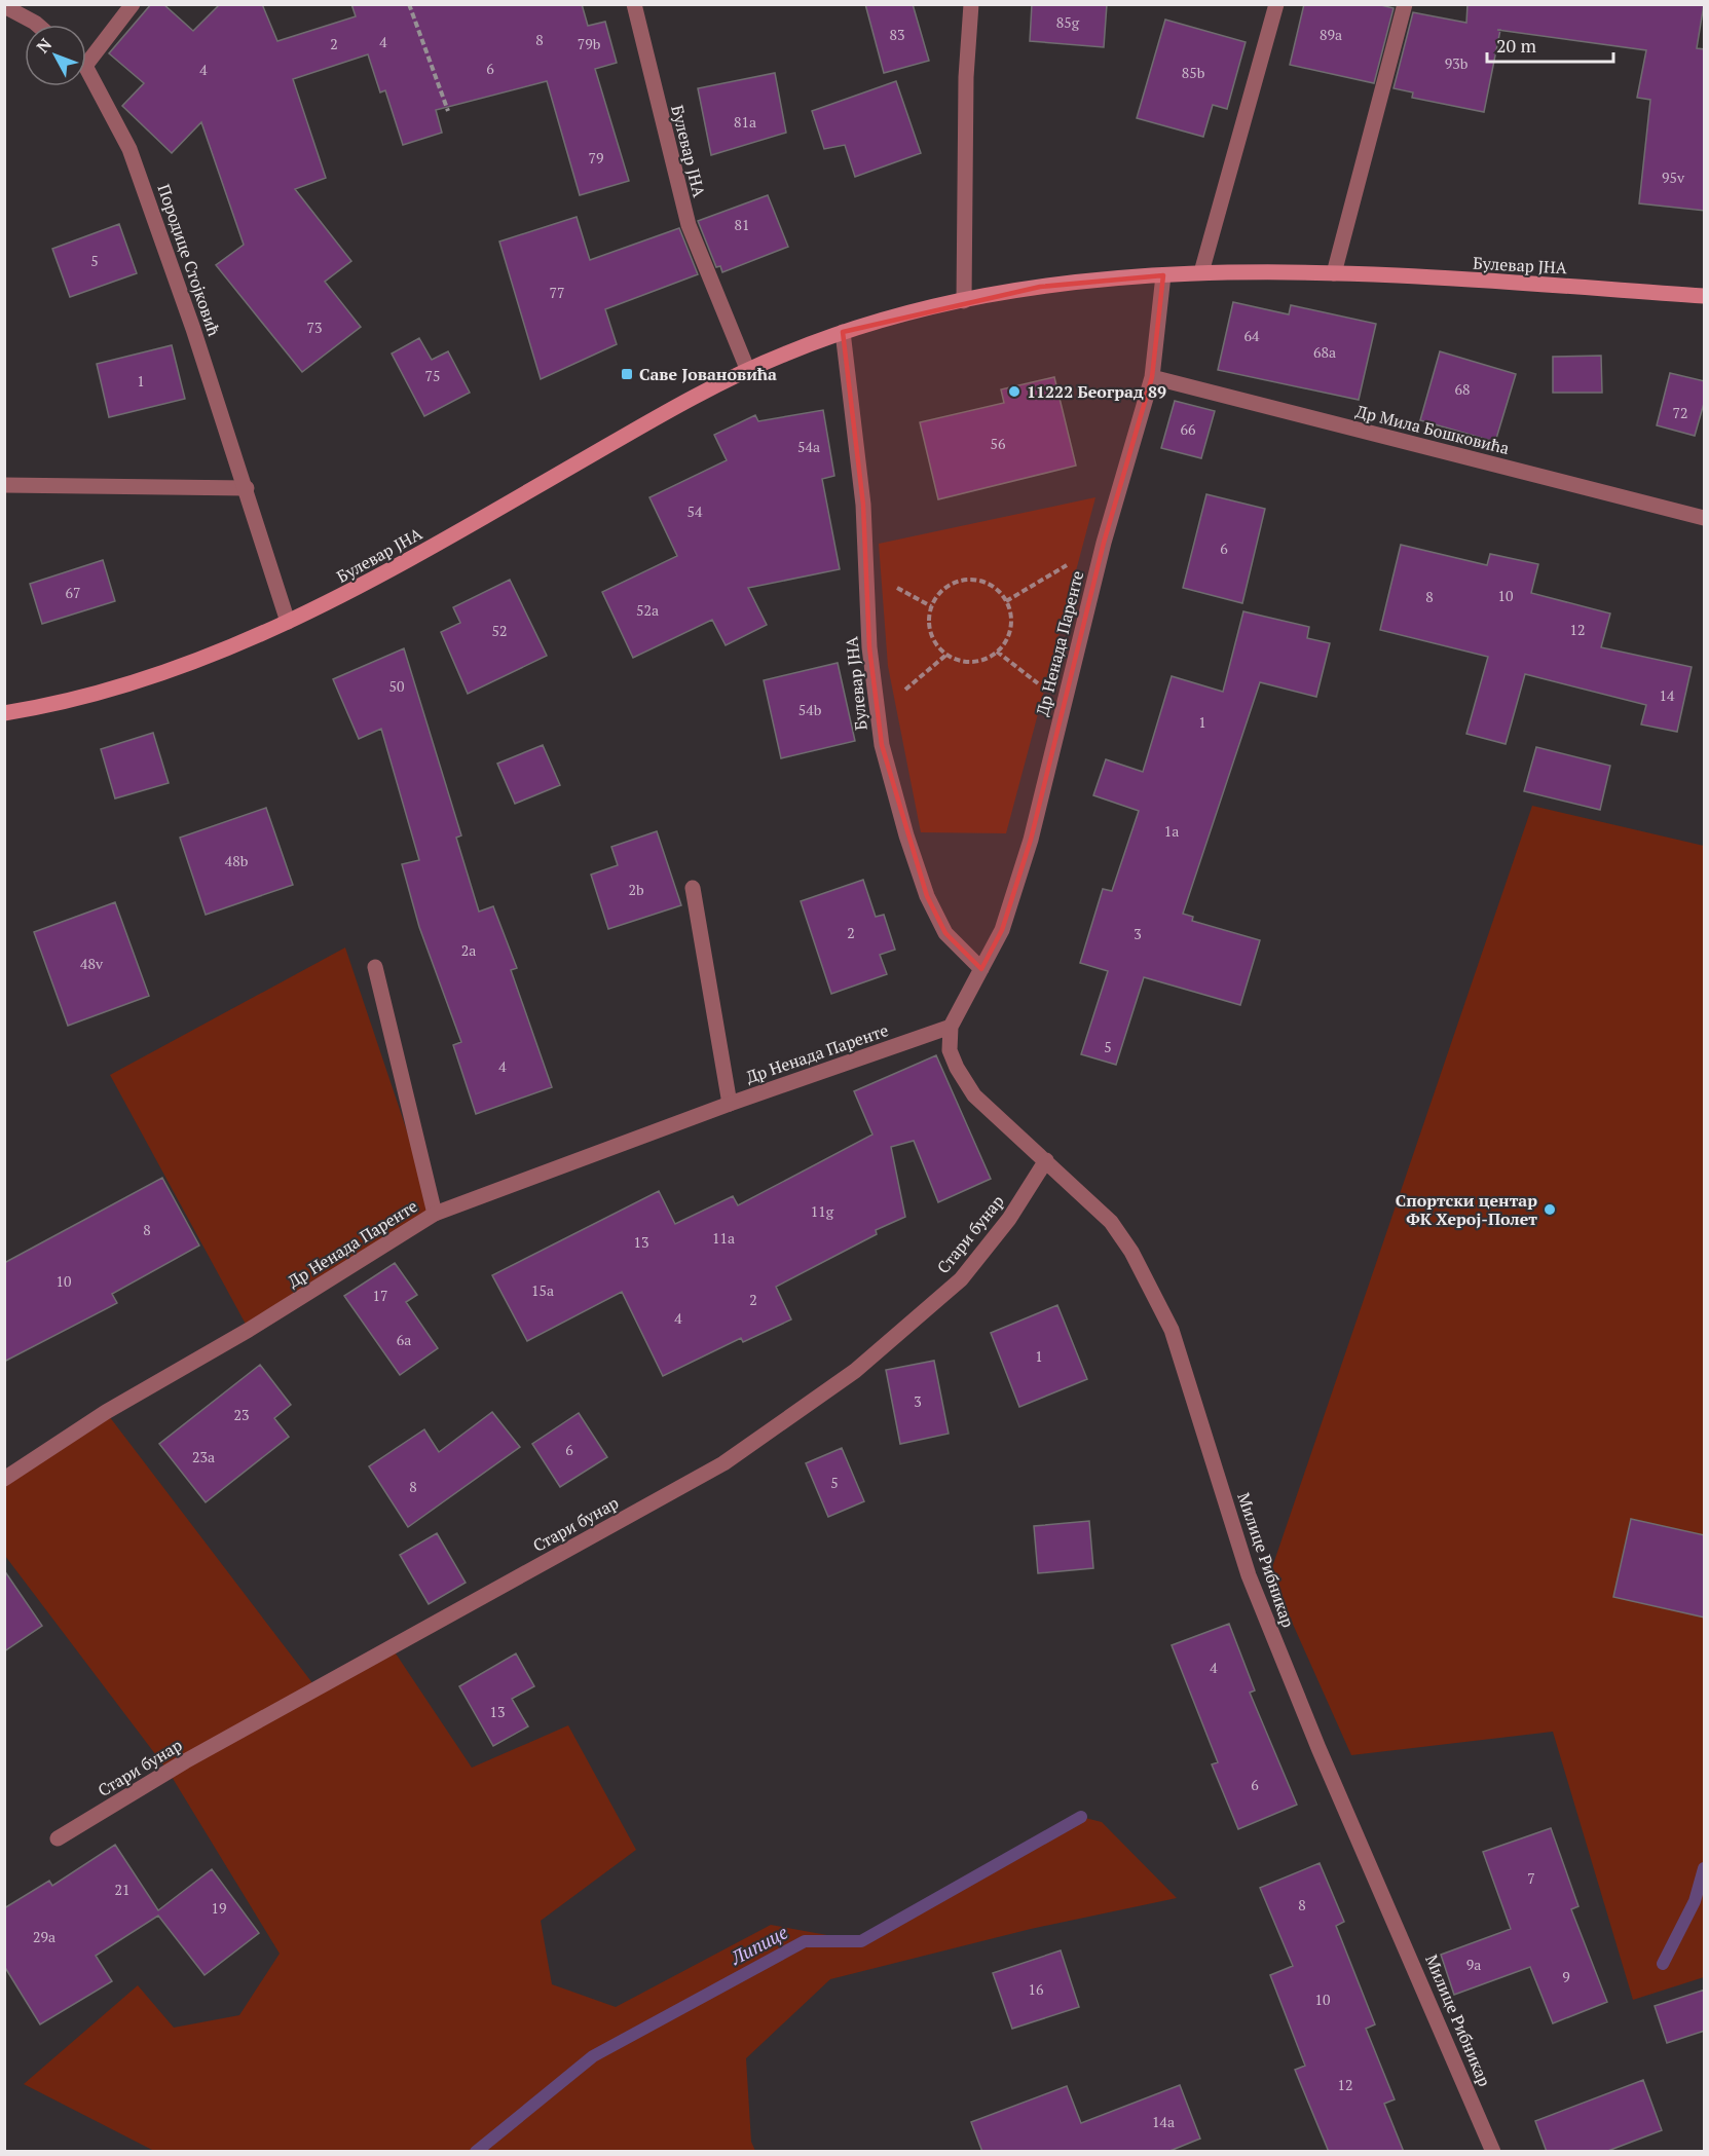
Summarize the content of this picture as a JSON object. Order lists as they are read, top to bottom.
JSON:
{
  "streets": {
    "main road": ["Булевар ЈНА"],
    "street": [
      "Породице Стојковић",
      "Др Мила Бошковића",
      "Др Ненада Паренте",
      "Стари бунар",
      "Милице Рибникар"
    ]
  },
  "crossings": [
    ["Булевар ЈНА", "Породице Стојковић"],
    ["Булевар ЈНА", "Др Ненада Паренте"],
    ["Др Мила Бошковића", "Др Ненада Паренте"],
    ["Др Ненада Паренте", "Милице Рибникар"],
    ["Стари бунар", "Милице Рибникар"]
  ],
  "water": ["Липице"],
  "places": {
    "transit": ["Саве Јовановића"],
    "other": ["11222 Београд 89", "Спортски центар ФК Херој-Полет"]
  },
  "house_numbers": [
    "85g",
    "83",
    "89a",
    "8",
    "4",
    "2",
    "79b",
    "93b",
    "6",
    "4",
    "85b",
    "81a",
    "79",
    "95v",
    "81",
    "5",
    "77",
    "73",
    "64",
    "68a",
    "75",
    "1",
    "68",
    "72",
    "66",
    "56",
    "54a",
    "54",
    "6",
    "67",
    "10",
    "8",
    "52a",
    "12",
    "52",
    "50",
    "14",
    "54b",
    "1",
    "1a",
    "48b",
    "2b",
    "2",
    "3",
    "2a",
    "48v",
    "5",
    "4",
    "11g",
    "8",
    "11a",
    "13",
    "10",
    "15a",
    "17",
    "2",
    "4",
    "6a",
    "1",
    "3",
    "23",
    "6",
    "23a",
    "5",
    "8",
    "4",
    "13",
    "6",
    "7",
    "21",
    "8",
    "19",
    "29a",
    "9a",
    "9",
    "16",
    "10",
    "12",
    "14a"
  ],
  "scale_bar": "20 m",
  "north": "top left"
}
